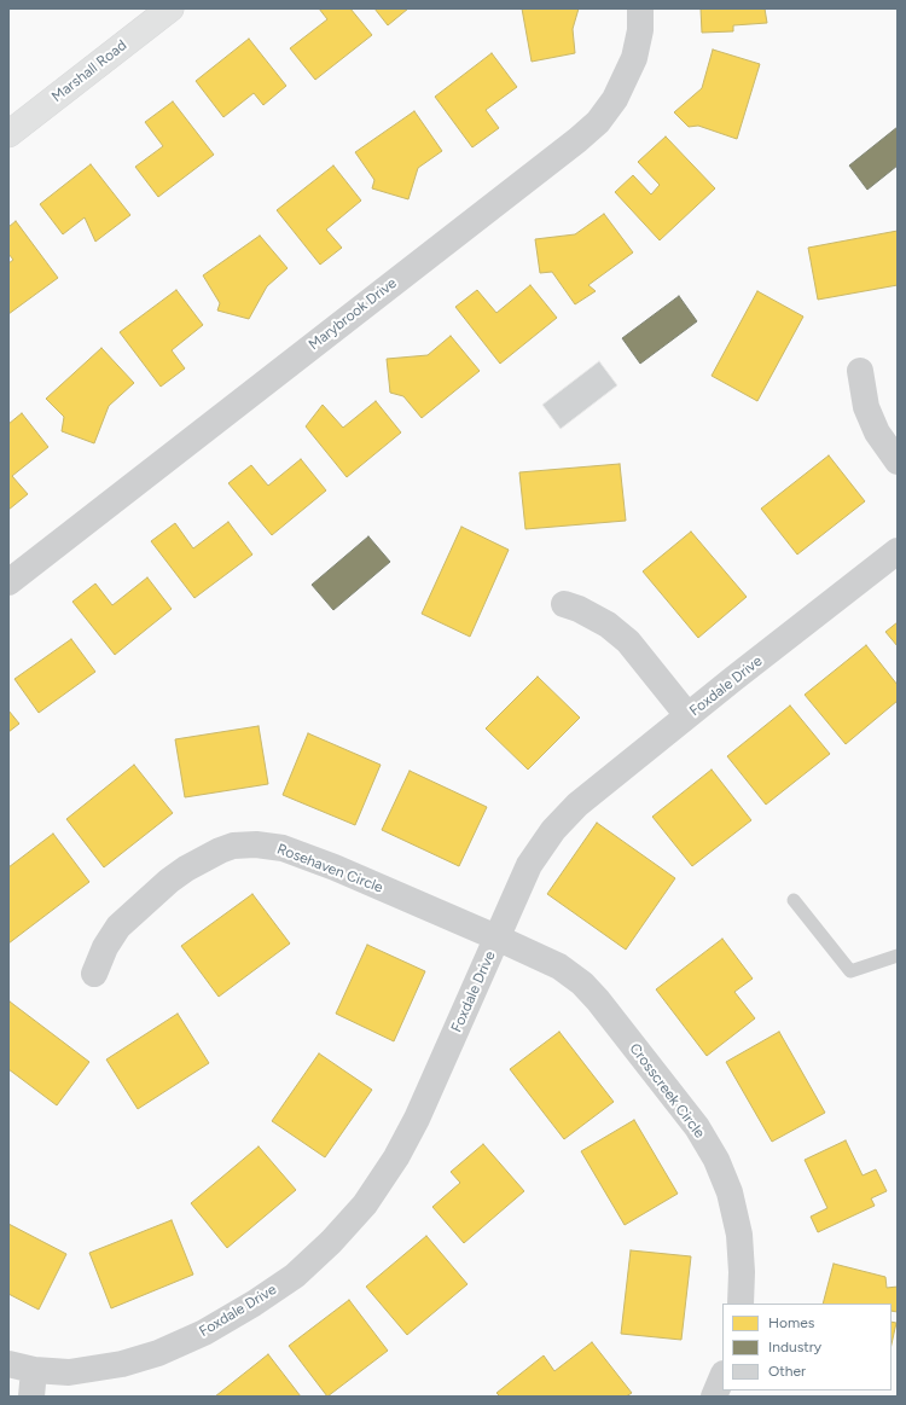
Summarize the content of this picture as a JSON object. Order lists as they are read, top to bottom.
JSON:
{
  "streets": {
    "street": [
      "Marshall Road",
      "Marybrook Drive",
      "Foxdale Drive",
      "Rosehaven Circle",
      "Crosscreek Circle"
    ]
  },
  "crossings": [
    ["Foxdale Drive", "Rosehaven Circle"],
    ["Foxdale Drive", "Crosscreek Circle"],
    ["Rosehaven Circle", "Crosscreek Circle"]
  ],
  "legend": ["Homes", "Industry", "Other"]
}
